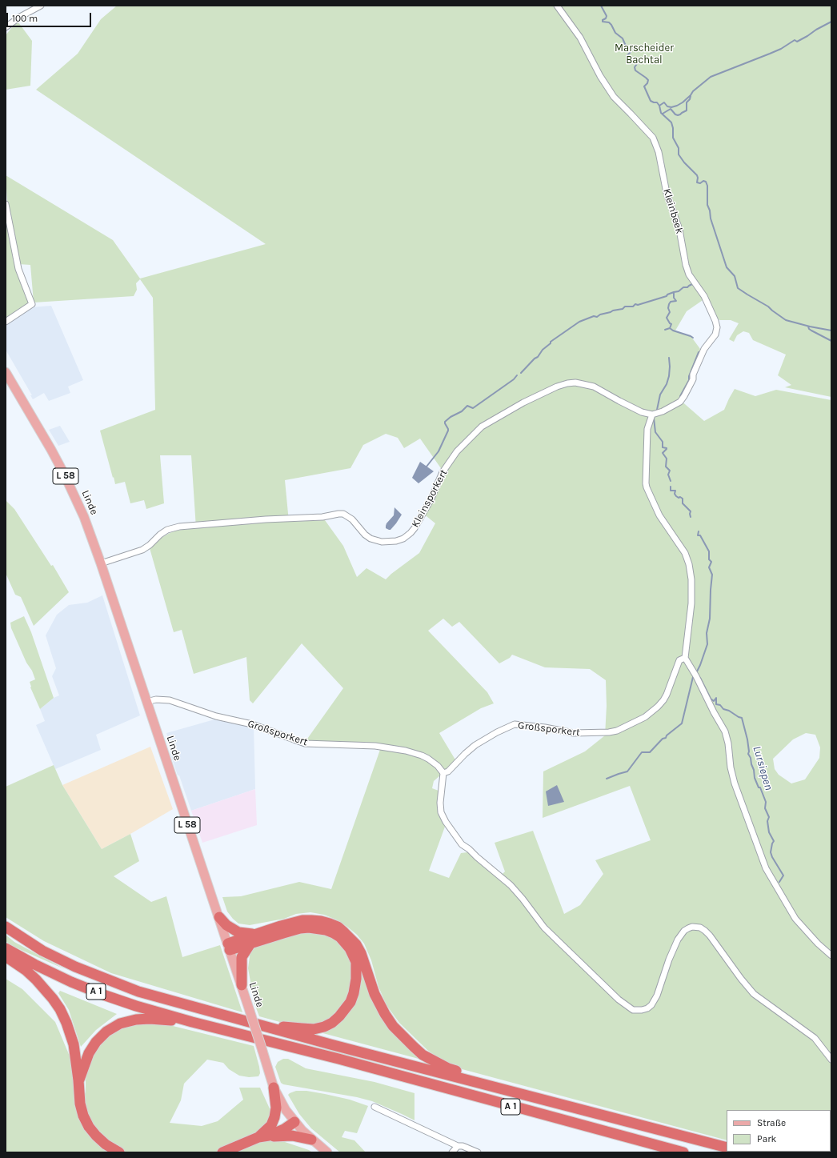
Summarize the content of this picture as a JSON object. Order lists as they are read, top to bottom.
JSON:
{
  "streets": {
    "highway": ["A 1"],
    "main road": ["L 58", "Linde"],
    "street": ["Kleinbeek", "Kleinsporkert", "Großsporkert"]
  },
  "crossings": [
    ["Kleinbeek", "Kleinsporkert"],
    ["L 58", "Linde"],
    ["Kleinsporkert", "Linde"],
    ["Linde", "Großsporkert"]
  ],
  "water": ["Lursiepen"],
  "parks": ["Marscheider Bachtal"],
  "legend": ["Straße", "Park"],
  "scale_bar": "100 m"
}
